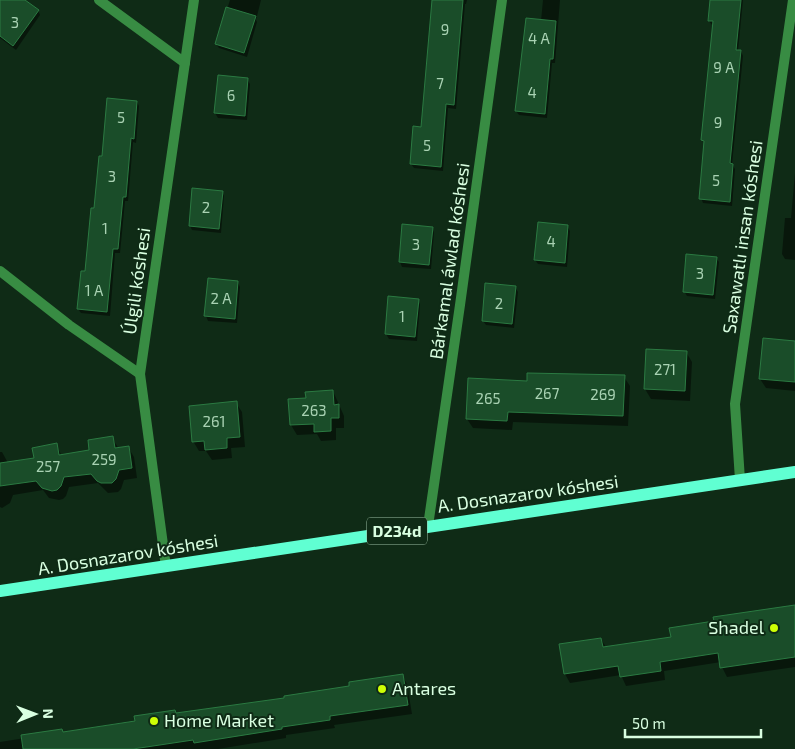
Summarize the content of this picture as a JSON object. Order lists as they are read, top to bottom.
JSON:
{
  "streets": {
    "main road": ["A. Dosnazarov kóshesi", "D234d"],
    "street": ["Saxawatlı insan kóshesi", "Bárkamal áwlad kóshesi", "Úlgili kóshesi"]
  },
  "crossings": [
    ["Saxawatlı insan kóshesi", "A. Dosnazarov kóshesi"],
    ["Bárkamal áwlad kóshesi", "A. Dosnazarov kóshesi"],
    ["Úlgili kóshesi", "A. Dosnazarov kóshesi"]
  ],
  "places": ["Shadel", "Antares", "Home Market"],
  "house_numbers": [
    "3",
    "9",
    "4 А",
    "9 А",
    "7",
    "4",
    "6",
    "5",
    "9",
    "5",
    "3",
    "5",
    "2",
    "1",
    "4",
    "3",
    "3",
    "1 А",
    "2 А",
    "2",
    "1",
    "271",
    "267",
    "269",
    "265",
    "263",
    "261",
    "259",
    "257"
  ],
  "scale_bar": "50 m",
  "north": "right"
}
